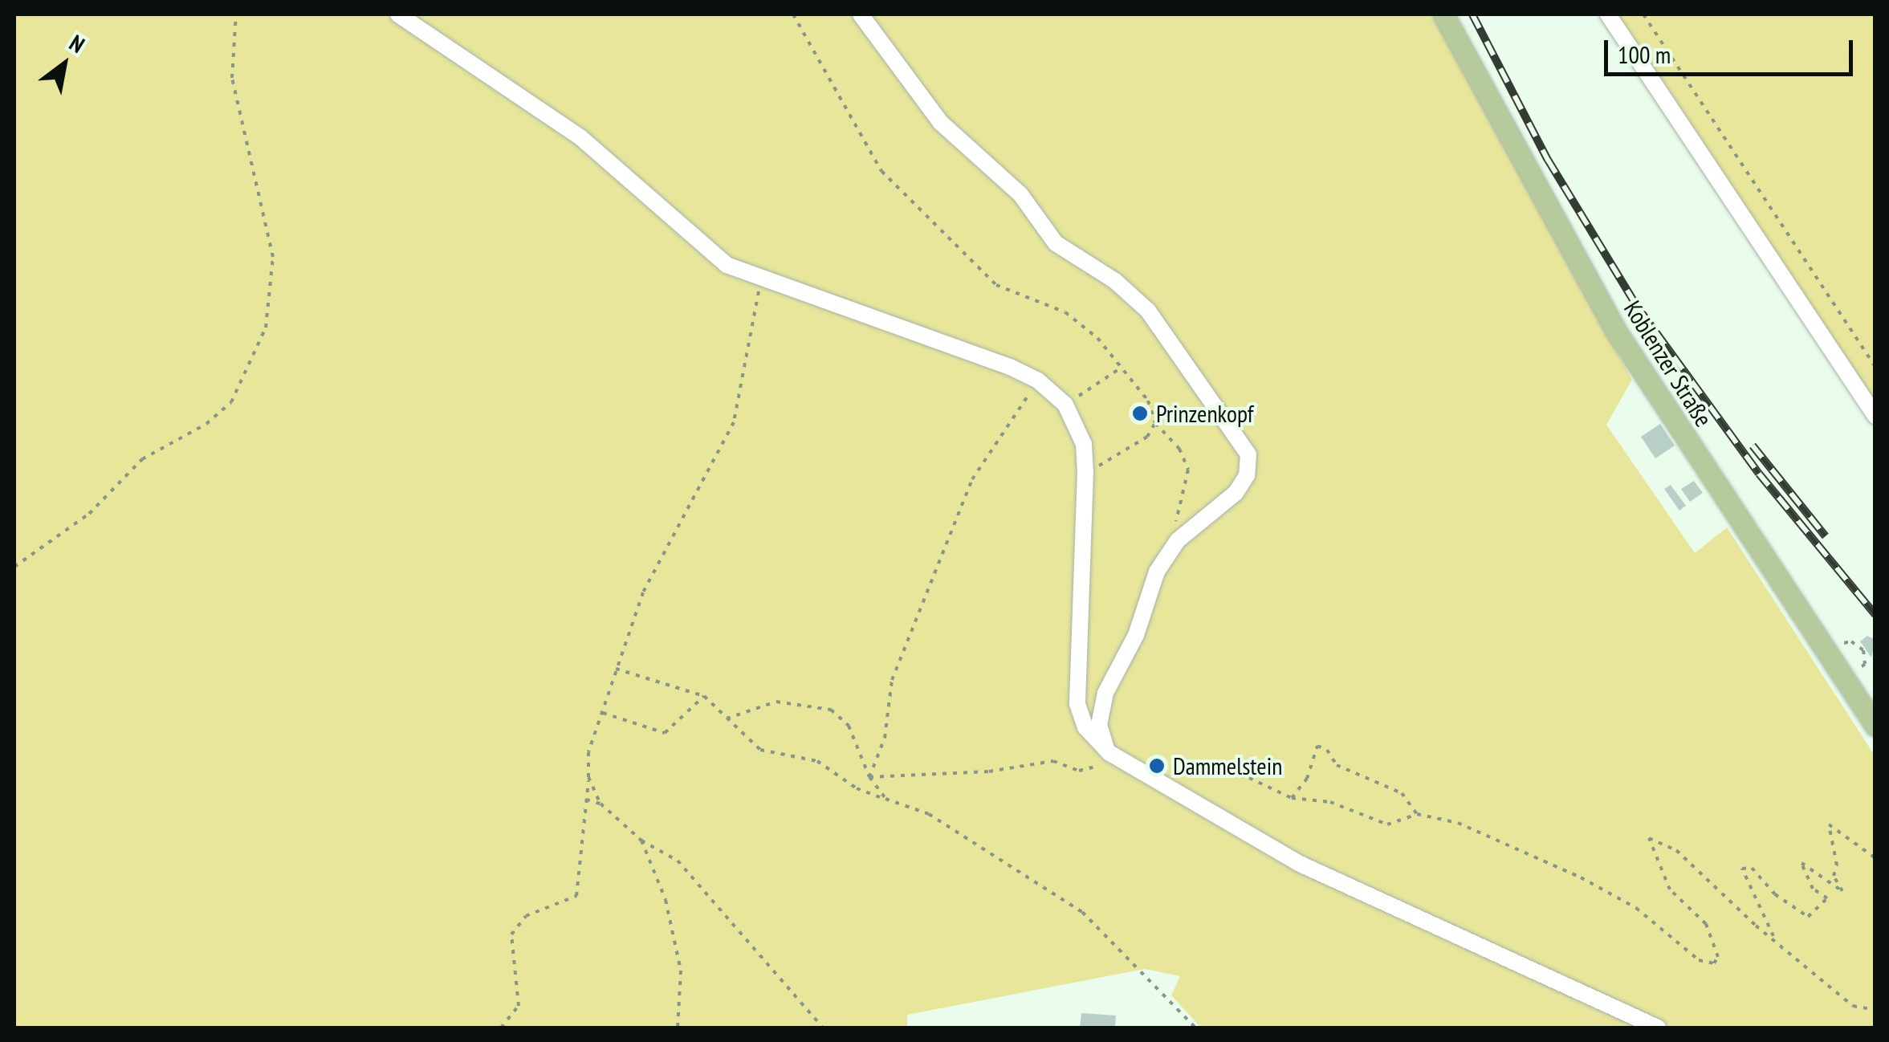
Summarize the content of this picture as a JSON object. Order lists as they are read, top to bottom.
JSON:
{
  "streets": {
    "main road": ["Koblenzer Straße"]
  },
  "places": ["Prinzenkopf", "Dammelstein"],
  "scale_bar": "100 m",
  "north": "top right"
}
